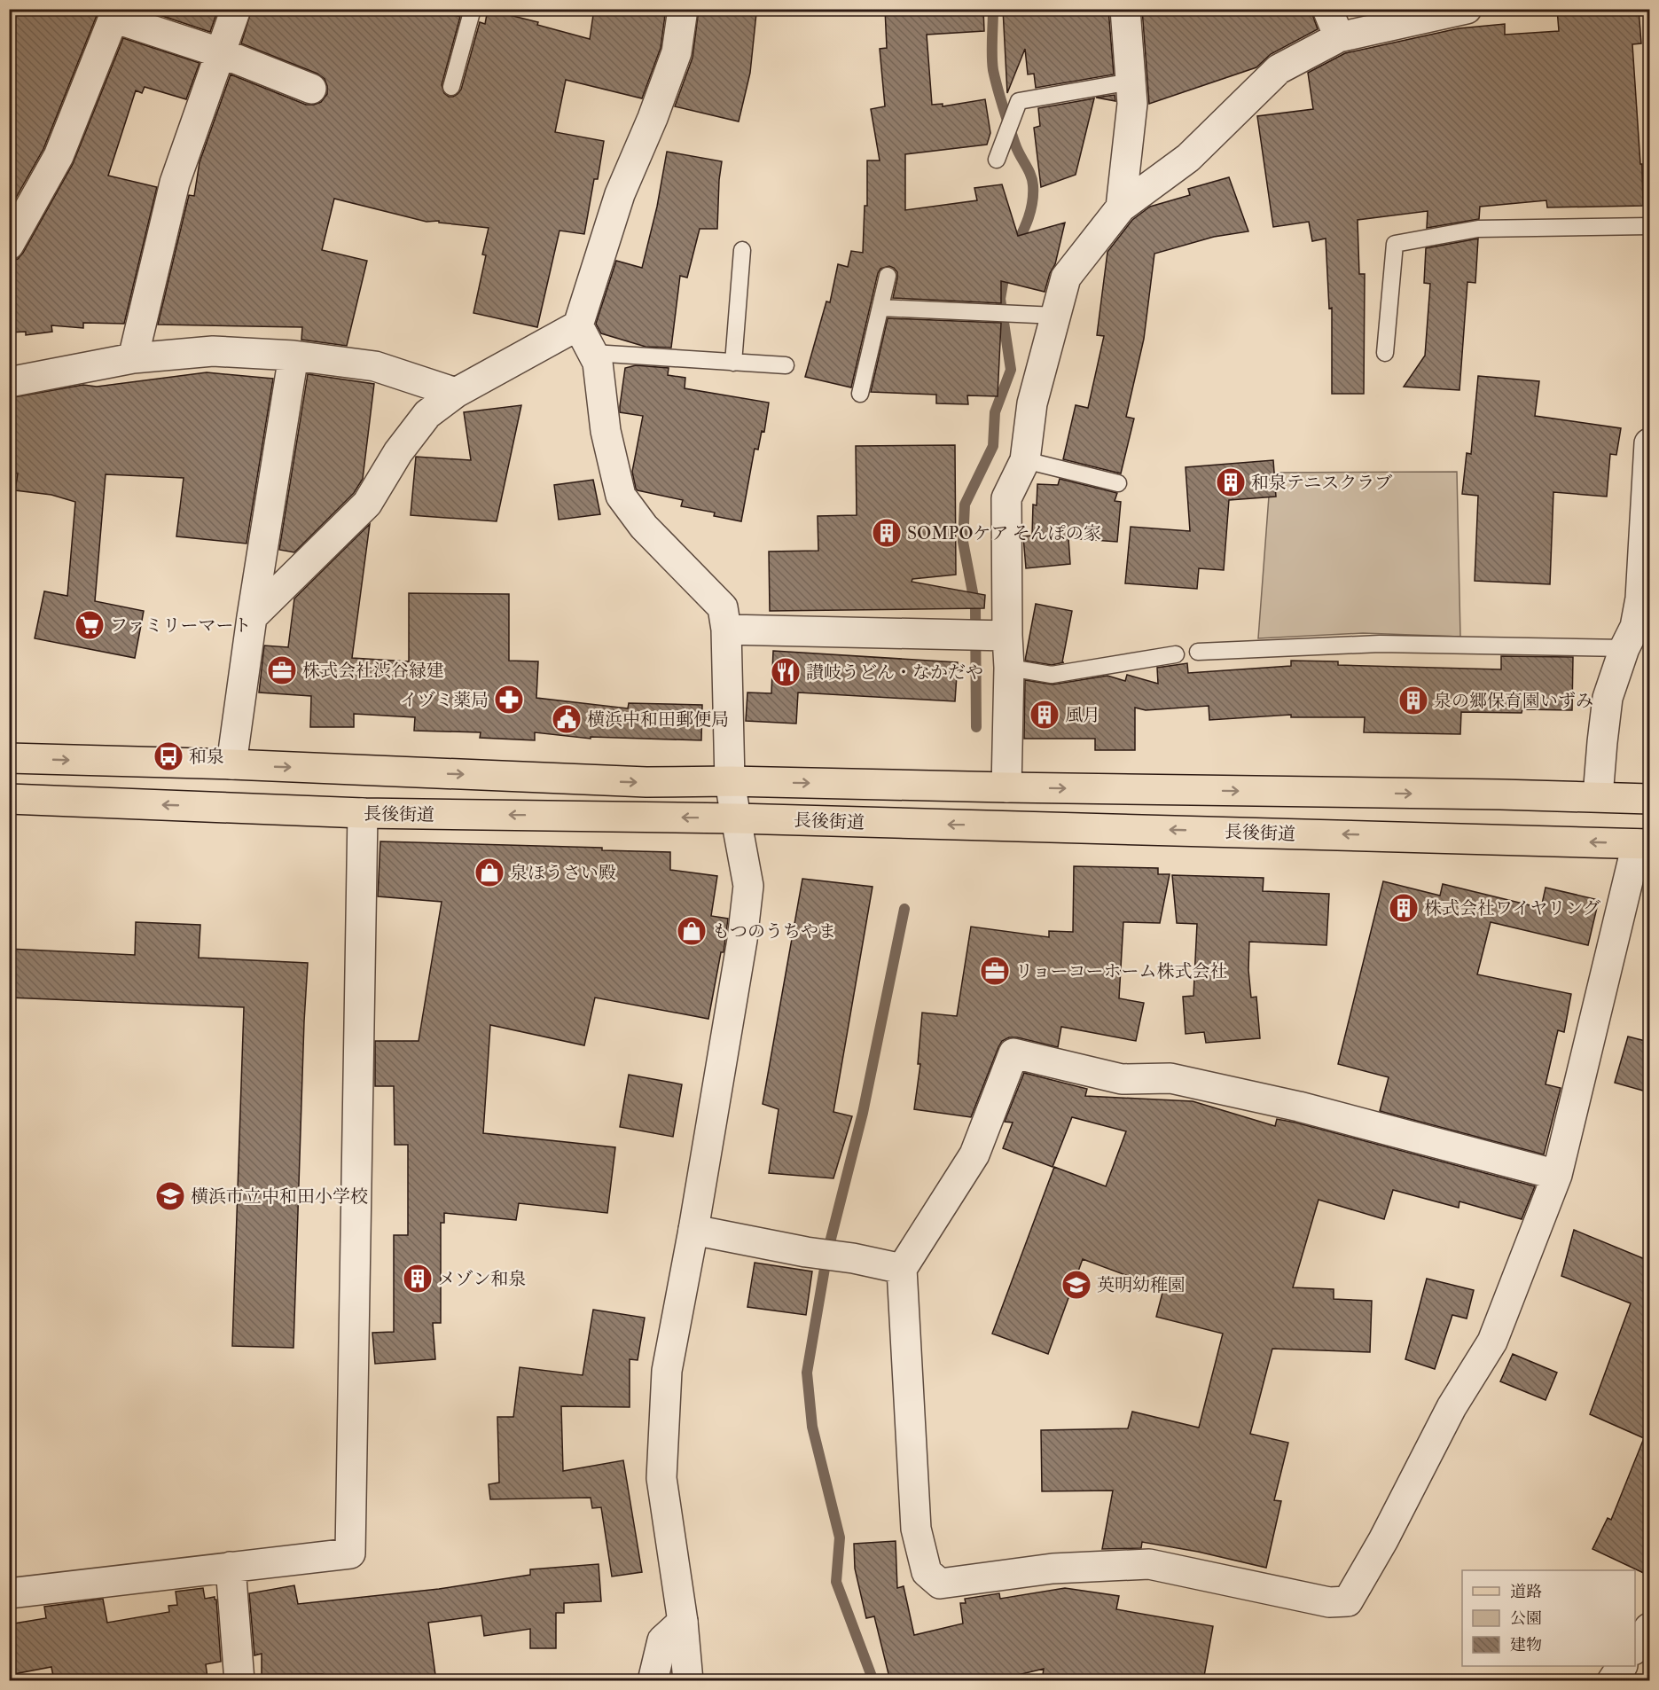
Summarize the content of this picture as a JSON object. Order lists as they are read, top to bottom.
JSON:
{
  "streets": {
    "main road": ["長後街道"]
  },
  "places": {
    "building": [
      "和泉テニスクラブ",
      "SOMPOケア そんぽの家",
      "泉の郷保育園いずみ",
      "風月",
      "株式会社ワイヤリング",
      "メゾン和泉"
    ],
    "supermarket": ["ファミリーマート"],
    "office": ["株式会社渋谷緑建", "リョーコーホーム株式会社"],
    "restaurant": ["讃岐うどん・なかだや"],
    "pharmacy": ["イヅミ薬局"],
    "public building": ["横浜中和田郵便局"],
    "bus stop": ["和泉"],
    "shop": ["泉ほうさい殿", "もつのうちやま"],
    "school or university": ["横浜市立中和田小学校", "英明幼稚園"]
  },
  "legend": ["道路", "公園", "建物"]
}
